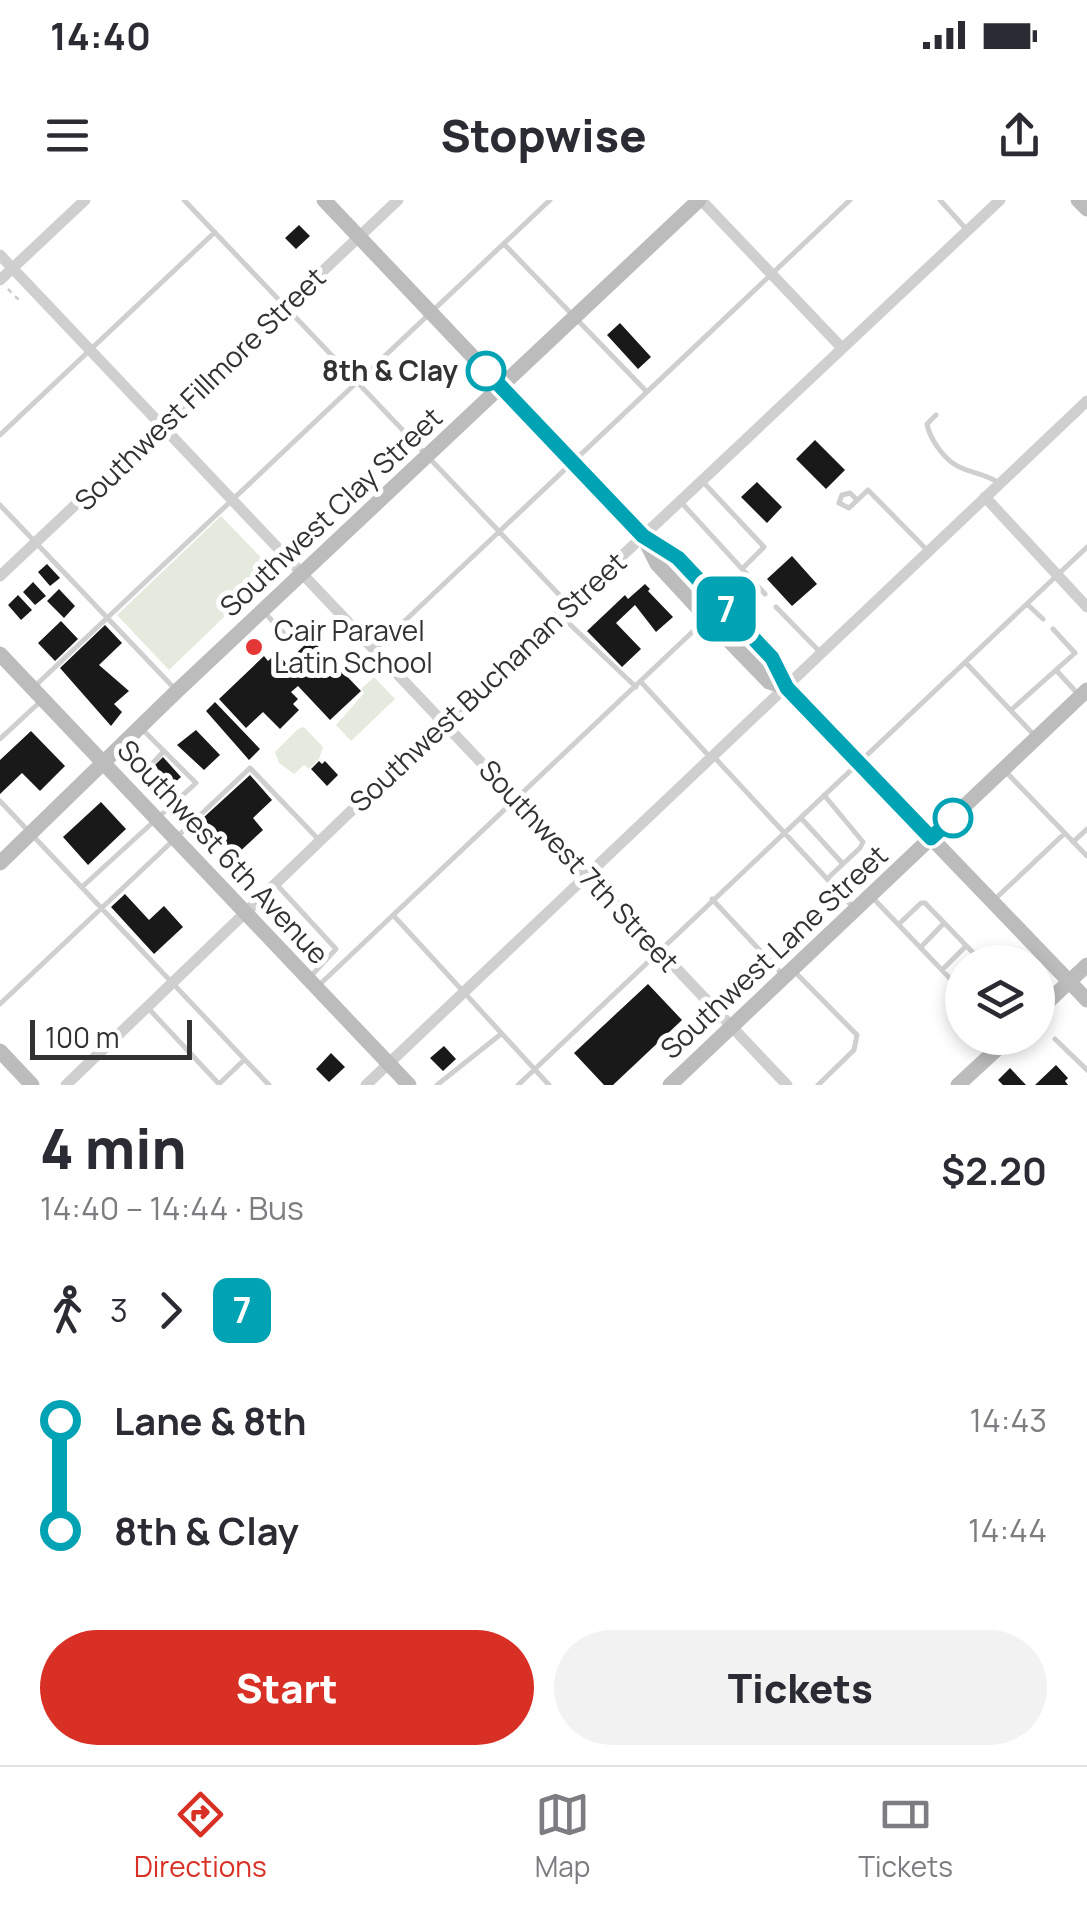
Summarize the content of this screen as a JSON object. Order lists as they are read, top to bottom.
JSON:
{
  "streets": {
    "street": [
      "Southwest Fillmore Street",
      "Southwest Clay Street",
      "Southwest Buchanan Street",
      "Southwest 6th Avenue",
      "Southwest 7th Street",
      "Southwest Lane Street"
    ]
  },
  "crossings": [
    ["Southwest Fillmore Street", "Southwest 7th Street"],
    ["Southwest Clay Street", "Southwest 6th Avenue"],
    ["Southwest Clay Street", "Southwest 7th Street"],
    ["Southwest Buchanan Street", "Southwest 6th Avenue"],
    ["Southwest Buchanan Street", "Southwest 7th Street"],
    ["Southwest 7th Street", "Southwest Lane Street"]
  ],
  "places": ["8th & Clay", "Cair Paravel Latin School"],
  "lines": ["bus line 7"],
  "scale_bar": "100 m",
  "page": {
    "status": "14:40",
    "header": "Stopwise",
    "on_map": "7",
    "scale": "100 m",
    "heading": ["4 min", "14:40 – 14:44 · Bus", "$2.20"],
    "legs": ["3", "7"],
    "list": [
      {
        "name": "Lane & 8th",
        "value": "14:43"
      },
      {
        "name": "8th & Clay",
        "value": "14:44"
      }
    ],
    "buttons": ["Start", "Tickets"],
    "tabs": ["Directions", "Map", "Tickets"]
  }
}
